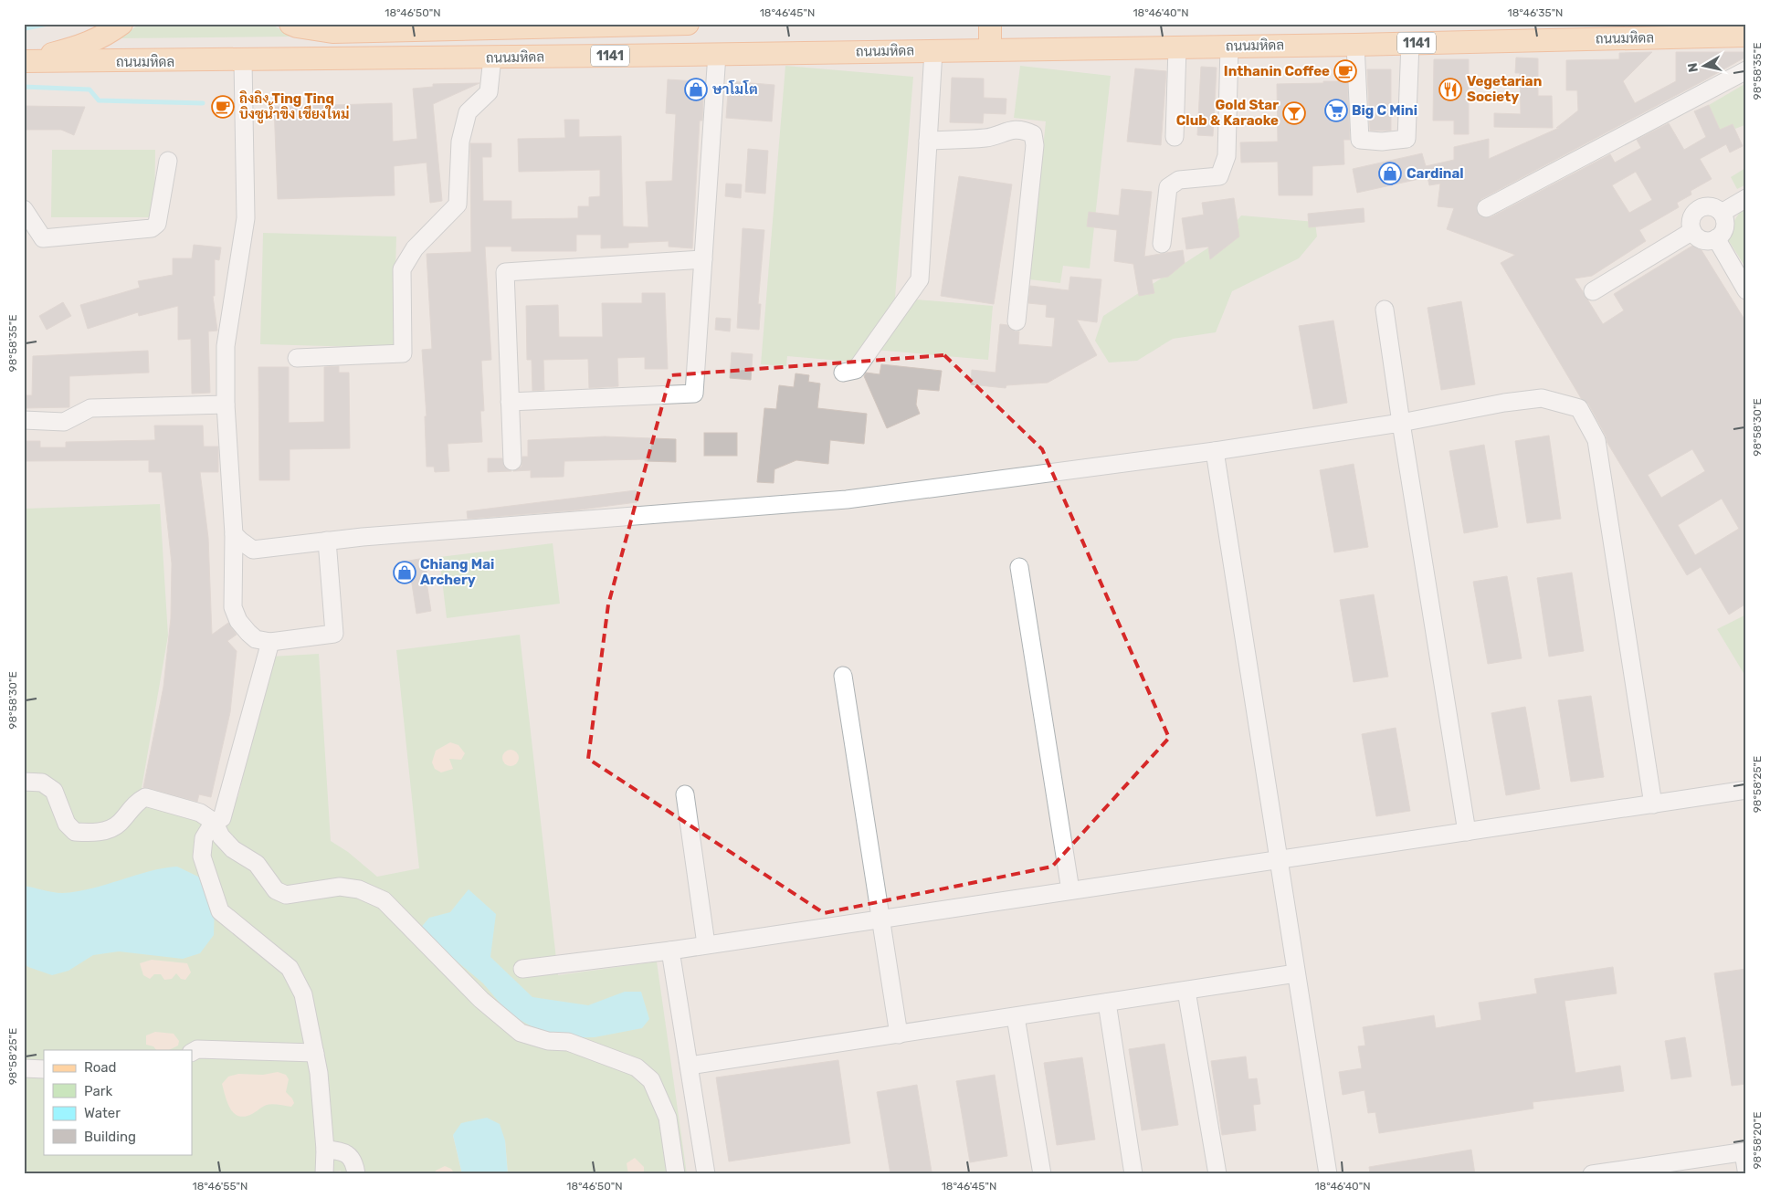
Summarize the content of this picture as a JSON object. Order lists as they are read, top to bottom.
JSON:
{
  "streets": {
    "main road": ["ถนนมหิดล", "1141"]
  },
  "places": {
    "cafe": ["Inthanin Coffee", "ถิงถิง Ting Ting บิงซูน้ำขิง เชียงใหม่"],
    "shop": ["ษาโมโต", "Cardinal", "Chiang Mai Archery"],
    "restaurant": ["Vegetarian Society"],
    "supermarket": ["Big C Mini"],
    "bar": ["Gold Star Club & Karaoke"]
  },
  "legend": [
    "Road",
    "Park",
    "Water",
    "Building"
  ],
  "north": "left",
  "coordinates": [
    "18°46'50\"N",
    "18°46'45\"N",
    "18°46'40\"N",
    "18°46'35\"N",
    "98°58'35\"E",
    "98°58'30\"E",
    "98°58'25\"E",
    "98°58'20\"E",
    "18°46'55\"N"
  ]
}
